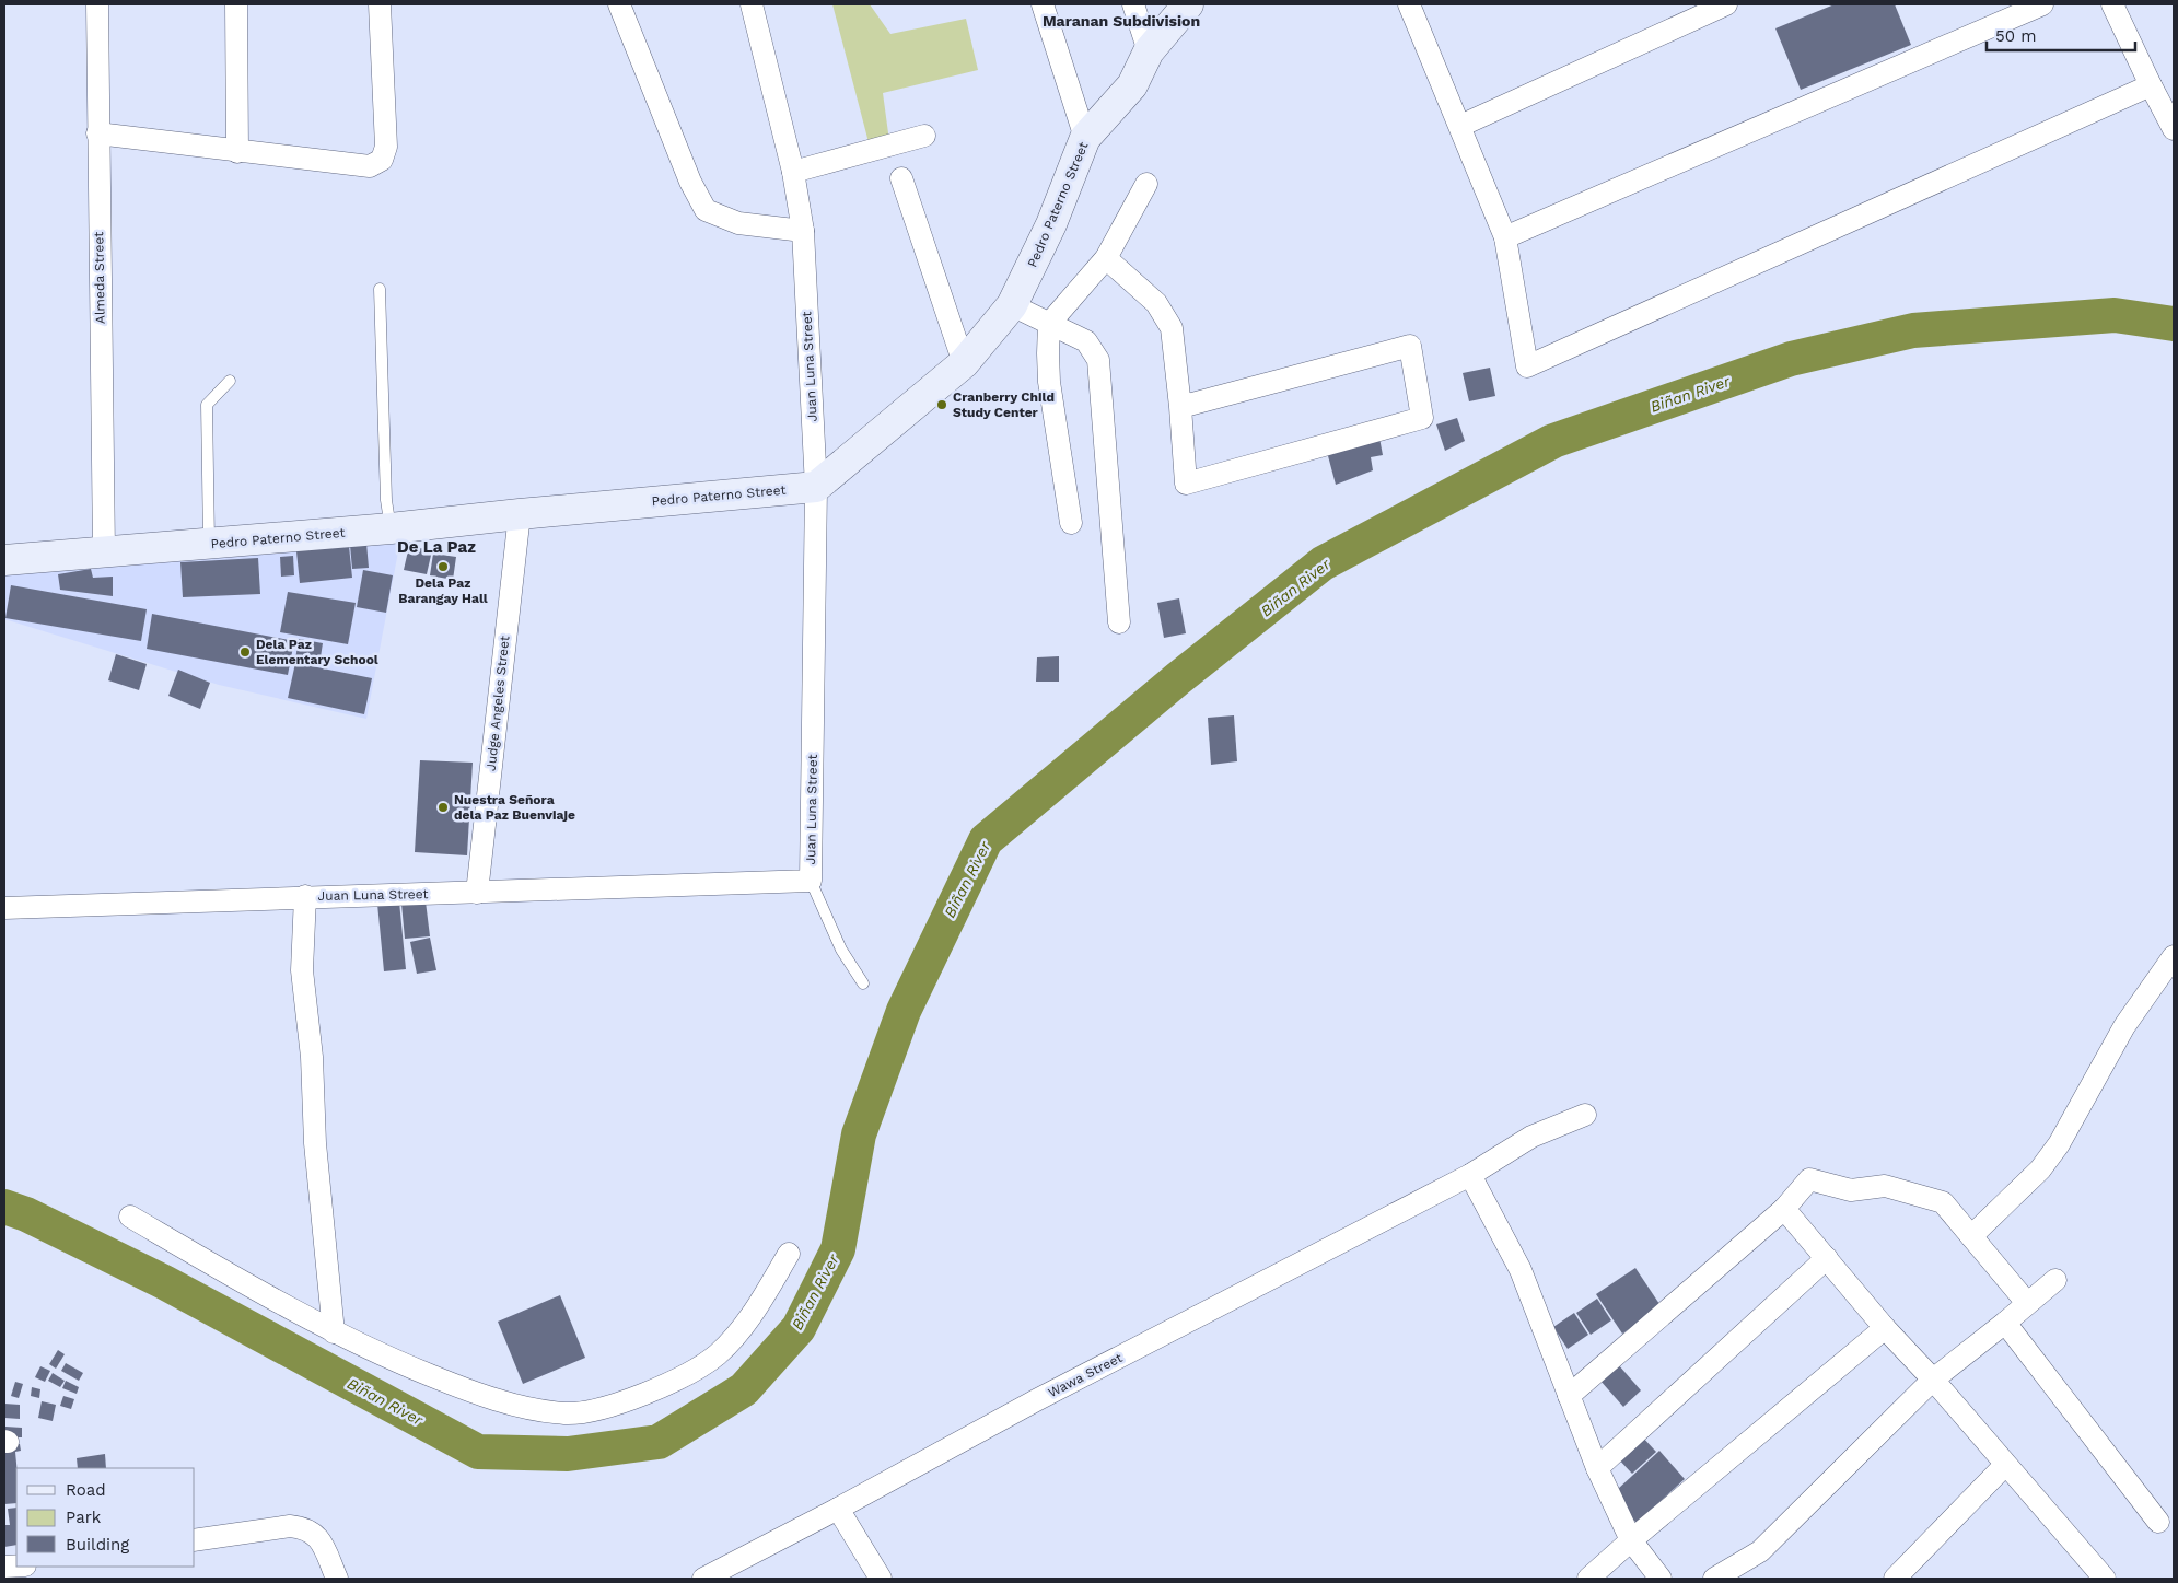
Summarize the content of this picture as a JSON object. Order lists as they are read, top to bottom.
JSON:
{
  "streets": {
    "street": [
      "Pedro Paterno Street",
      "Almeda Street",
      "Juan Luna Street",
      "Judge Angeles Street",
      "Wawa Street"
    ]
  },
  "crossings": [
    ["Pedro Paterno Street", "Almeda Street"],
    ["Pedro Paterno Street", "Juan Luna Street"],
    ["Pedro Paterno Street", "Judge Angeles Street"],
    ["Juan Luna Street", "Judge Angeles Street"]
  ],
  "districts": ["Maranan Subdivision", "De La Paz"],
  "water": ["Biñan River"],
  "places": [
    "Cranberry Child Study Center",
    "Dela Paz Barangay Hall",
    "Dela Paz Elementary School",
    "Nuestra Señora dela Paz Buenviaje"
  ],
  "legend": ["Road", "Park", "Building"],
  "scale_bar": "50 m"
}
